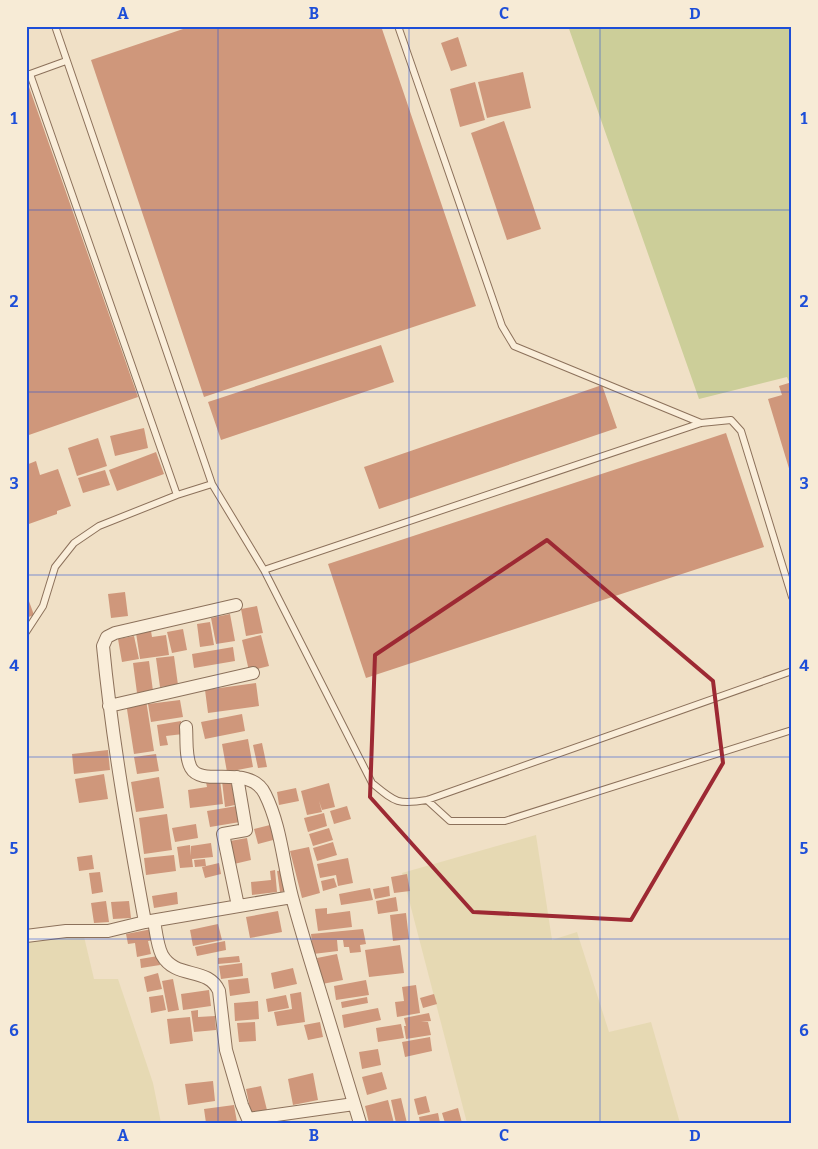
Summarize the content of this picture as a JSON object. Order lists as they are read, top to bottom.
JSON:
{
  "grid": {
    "columns": [
      "A",
      "B",
      "C",
      "D"
    ],
    "rows": [
      "1",
      "2",
      "3",
      "4",
      "5",
      "6"
    ]
  }
}
